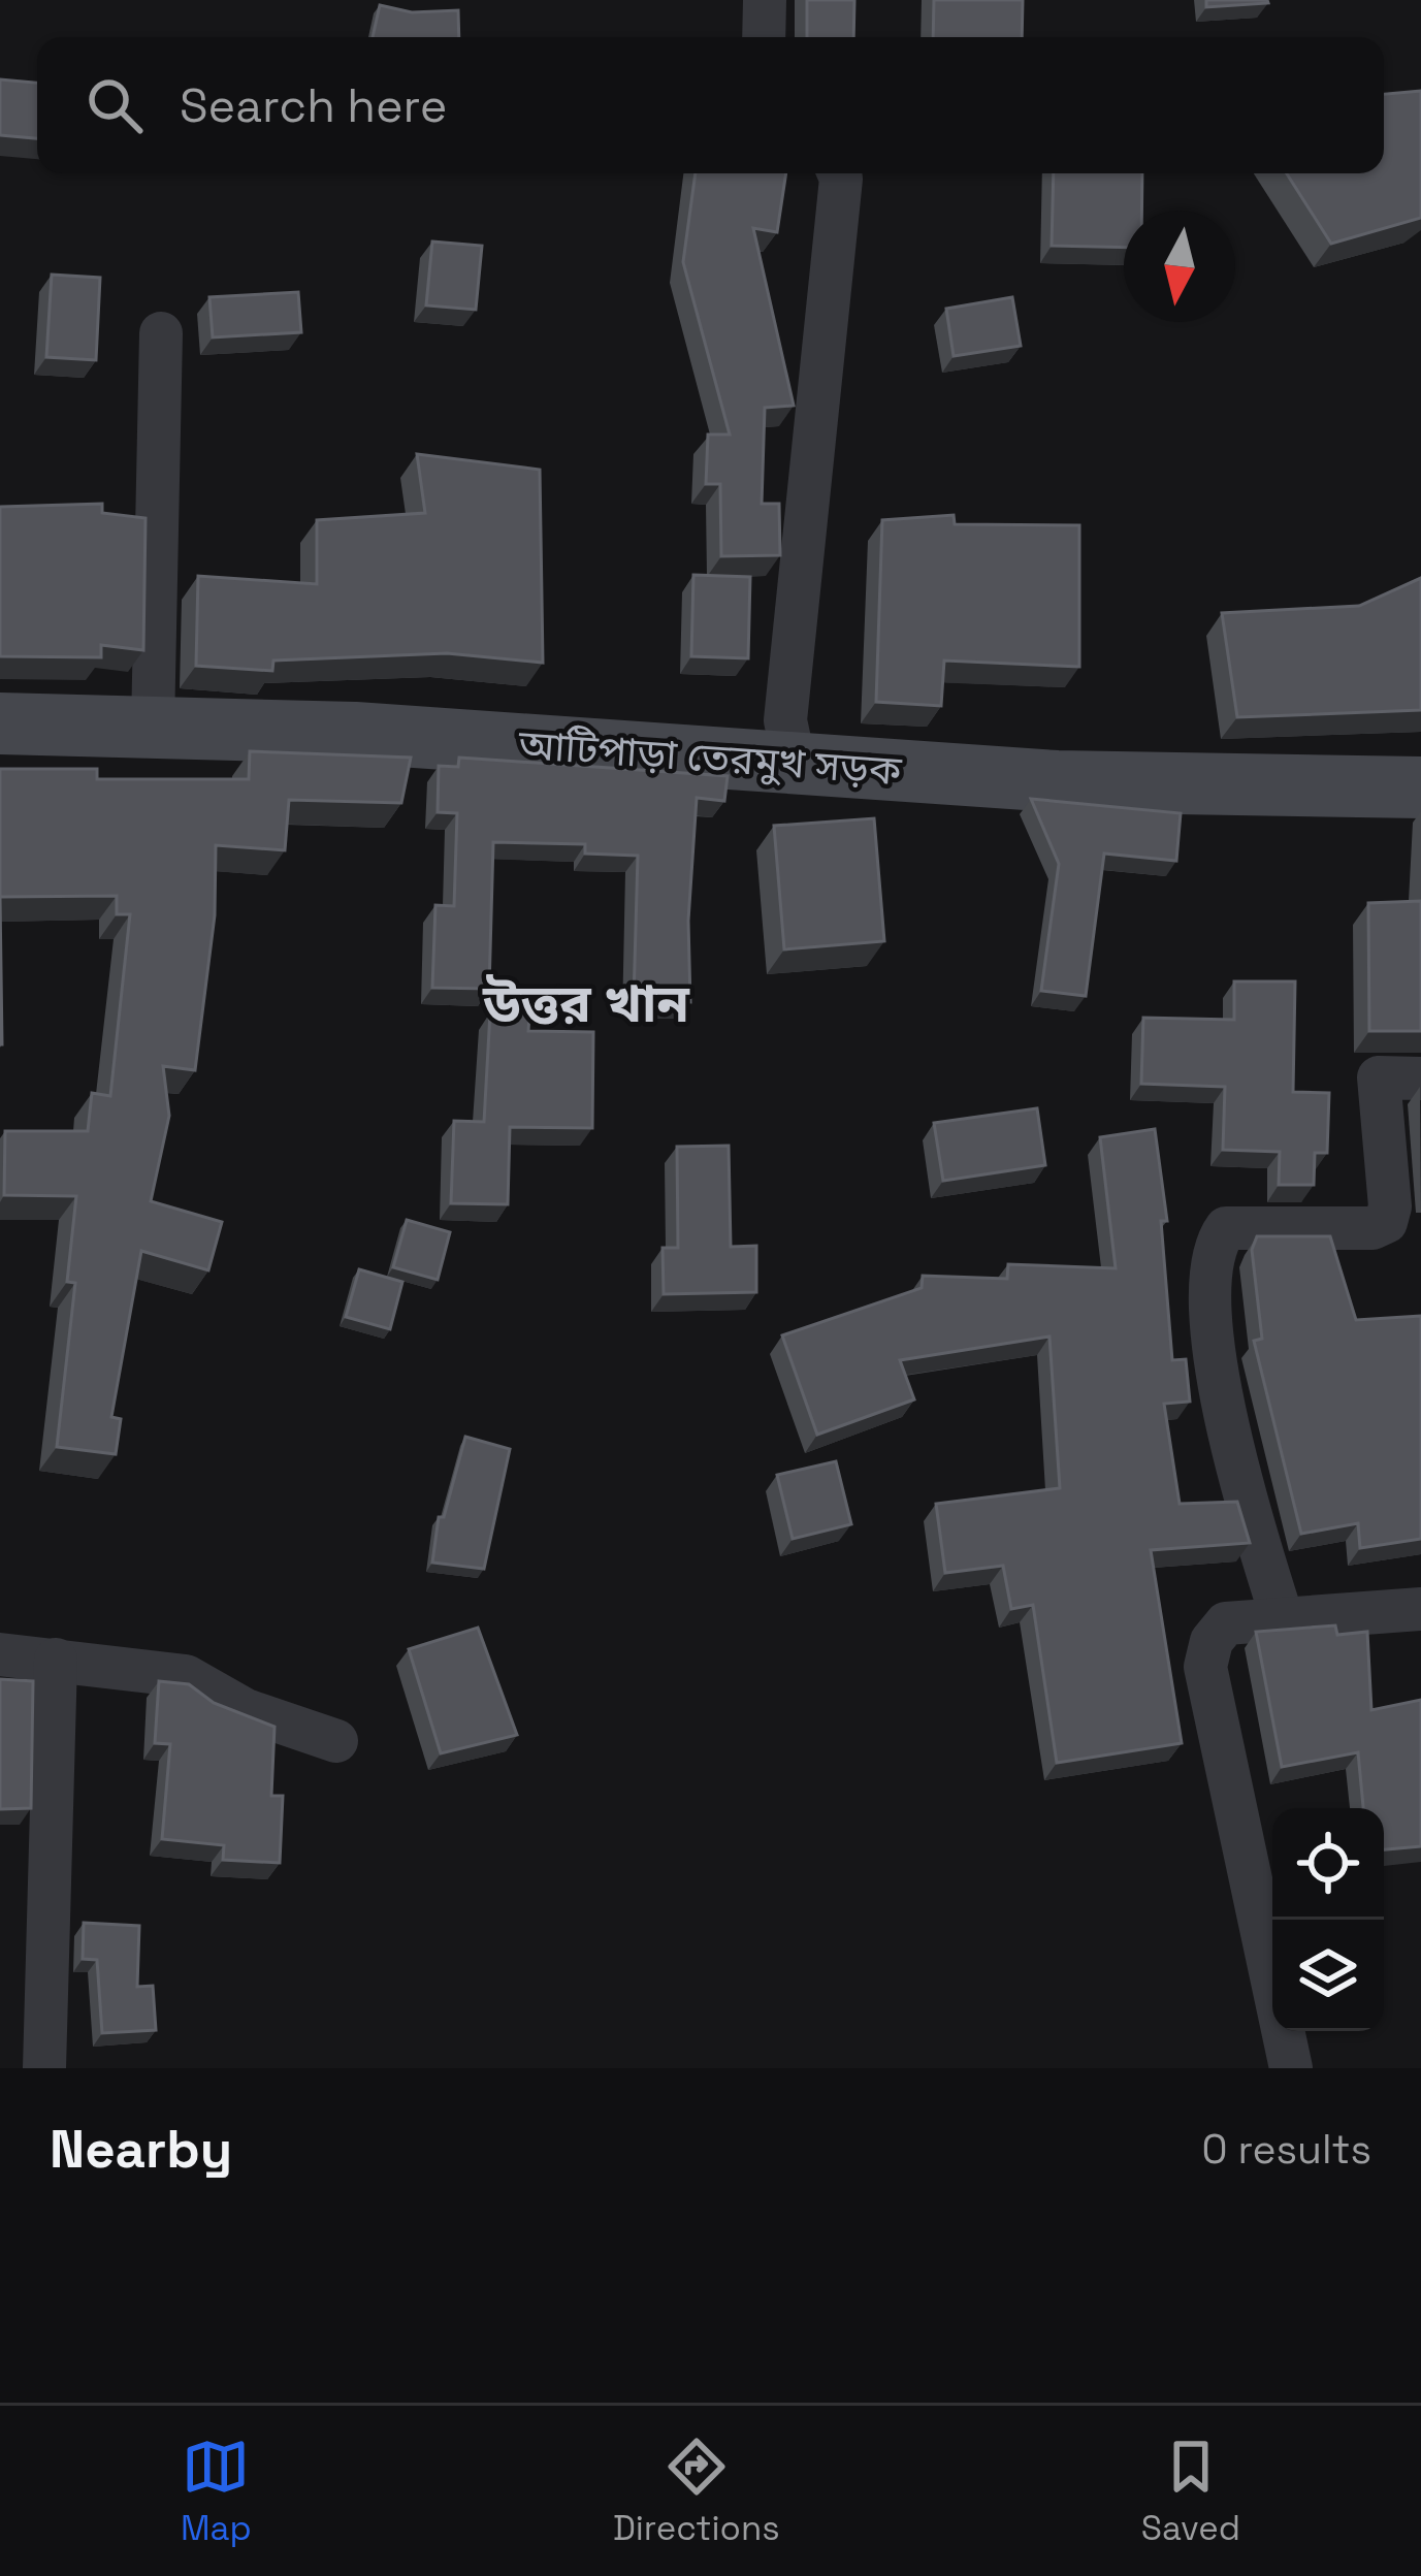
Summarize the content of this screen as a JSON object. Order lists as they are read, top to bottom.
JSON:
{
  "streets": {
    "main road": ["আটিপাড়া তেরমুখ সড়ক"]
  },
  "districts": ["উত্তর খান"],
  "north": "bottom",
  "page": {
    "search": "Search here",
    "heading": ["Nearby", "0 results"],
    "nav": ["Map", "Directions", "Saved"]
  }
}
